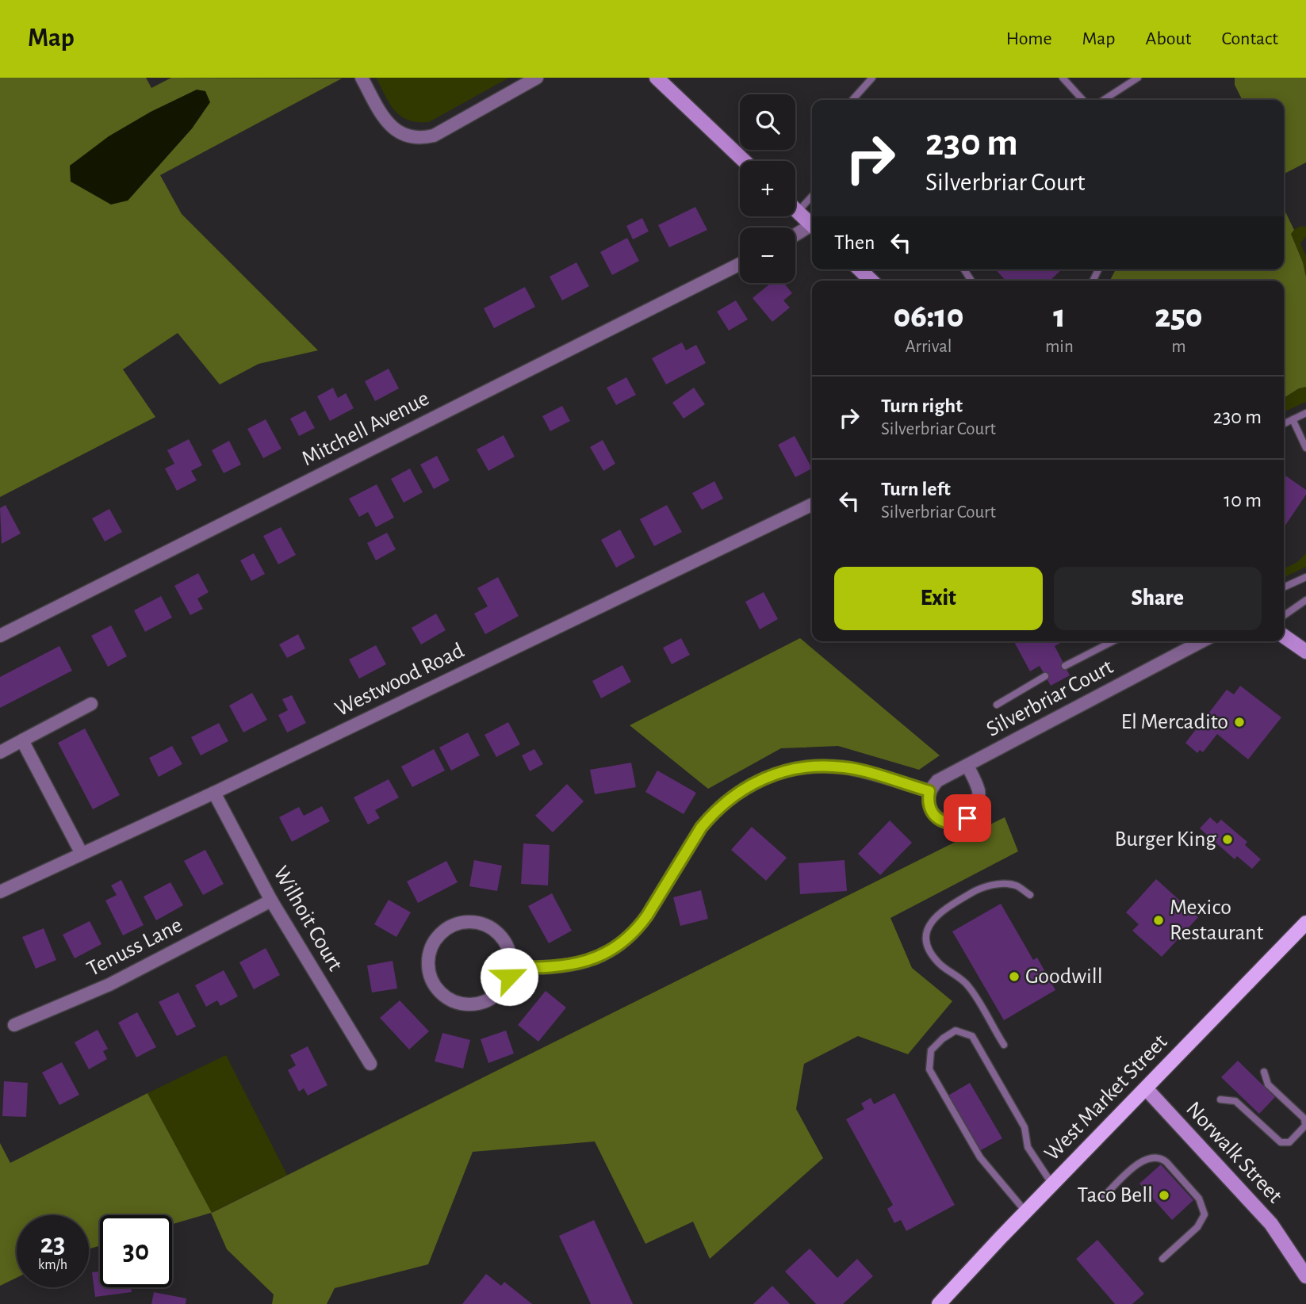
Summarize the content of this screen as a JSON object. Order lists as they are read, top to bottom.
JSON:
{
  "streets": {
    "main road": ["West Market Street"],
    "street": [
      "Mitchell Avenue",
      "Westwood Road",
      "Silverbriar Court",
      "Wilhoit Court",
      "Tenuss Lane",
      "Norwalk Street"
    ]
  },
  "crossings": [
    ["Westwood Road", "Wilhoit Court"],
    ["Wilhoit Court", "Tenuss Lane"],
    ["West Market Street", "Norwalk Street"]
  ],
  "places": [
    "El Mercadito",
    "Burger King",
    "Mexico Restaurant",
    "Goodwill",
    "Taco Bell"
  ],
  "page": {
    "header": "Map",
    "nav": [
      "Home",
      "Map",
      "About",
      "Contact"
    ],
    "map_buttons": ["+", "−"],
    "turn": ["230 m", "Silverbriar Court"],
    "then": "Then",
    "eta": [
      "06:10",
      "Arrival",
      "1",
      "min",
      "250",
      "m"
    ],
    "list": [
      {
        "name": "Turn right",
        "note": "Silverbriar Court",
        "value": "230 m"
      },
      {
        "name": "Turn left",
        "note": "Silverbriar Court",
        "value": "10 m"
      }
    ],
    "buttons": ["Exit", "Share"],
    "speed": "23 km/h",
    "limit": "30"
  }
}
